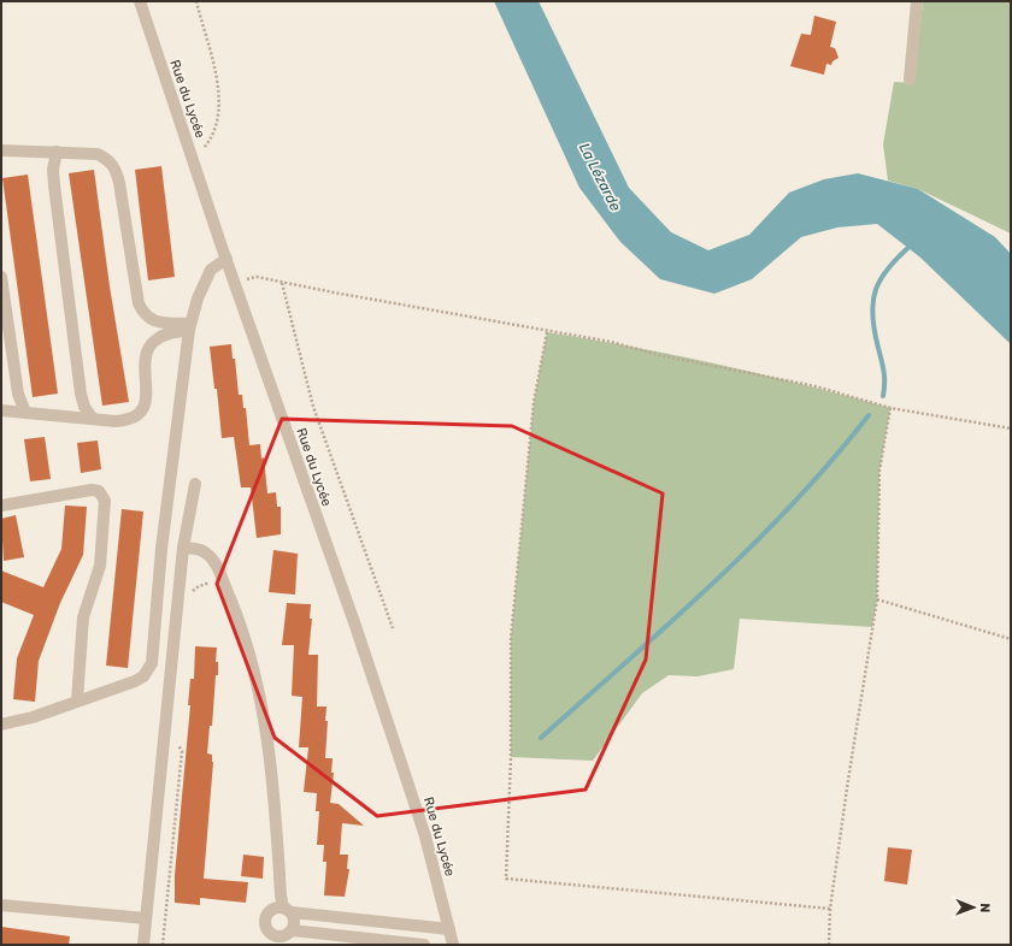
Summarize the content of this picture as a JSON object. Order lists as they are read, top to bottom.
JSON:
{
  "streets": {
    "street": ["Rue du Lycée"]
  },
  "water": ["La Lézarde"],
  "north": "right"
}
